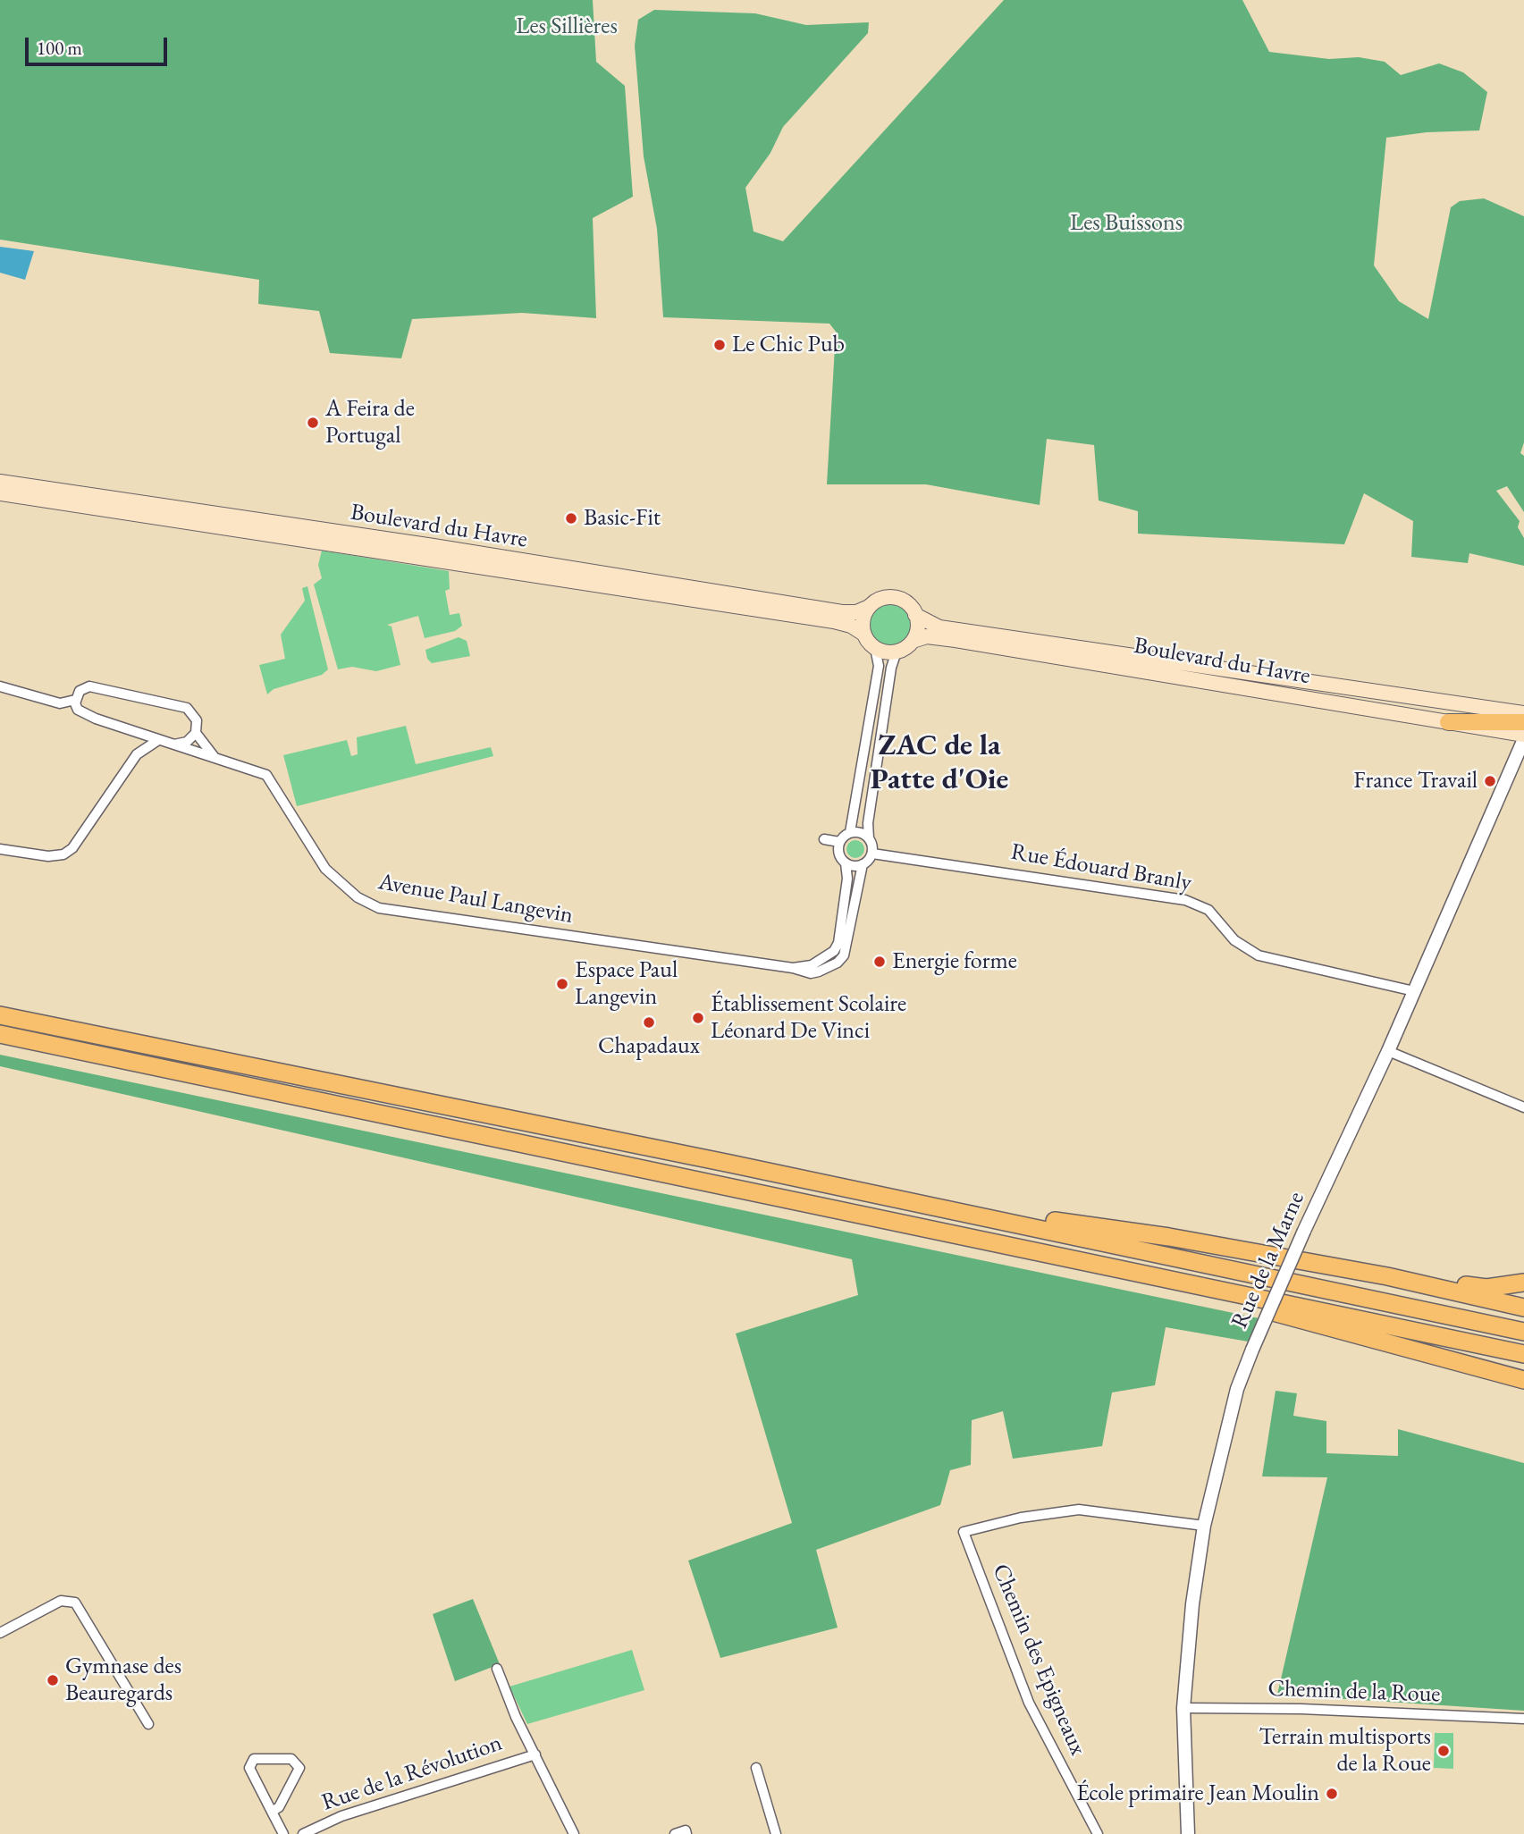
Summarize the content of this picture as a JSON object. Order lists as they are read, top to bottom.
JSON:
{
  "streets": {
    "main road": ["Boulevard du Havre"],
    "street": [
      "Rue Édouard Branly",
      "Avenue Paul Langevin",
      "Rue de la Marne",
      "Chemin des Epigneaux",
      "Chemin de la Roue",
      "Rue de la Révolution"
    ]
  },
  "crossings": [
    ["Rue Édouard Branly", "Avenue Paul Langevin"],
    ["Rue Édouard Branly", "Rue de la Marne"],
    ["Rue de la Marne", "Chemin des Epigneaux"],
    ["Rue de la Marne", "Chemin de la Roue"]
  ],
  "districts": ["ZAC de la Patte d'Oie"],
  "parks": ["Les Sillières", "Les Buissons"],
  "places": [
    "Le Chic Pub",
    "A Feira de Portugal",
    "Basic-Fit",
    "France Travail",
    "Energie forme",
    "Espace Paul Langevin",
    "Établissement Scolaire Léonard De Vinci",
    "Chapadaux",
    "Gymnase des Beauregards",
    "Terrain multisports de la Roue",
    "École primaire Jean Moulin"
  ],
  "scale_bar": "100 m"
}
